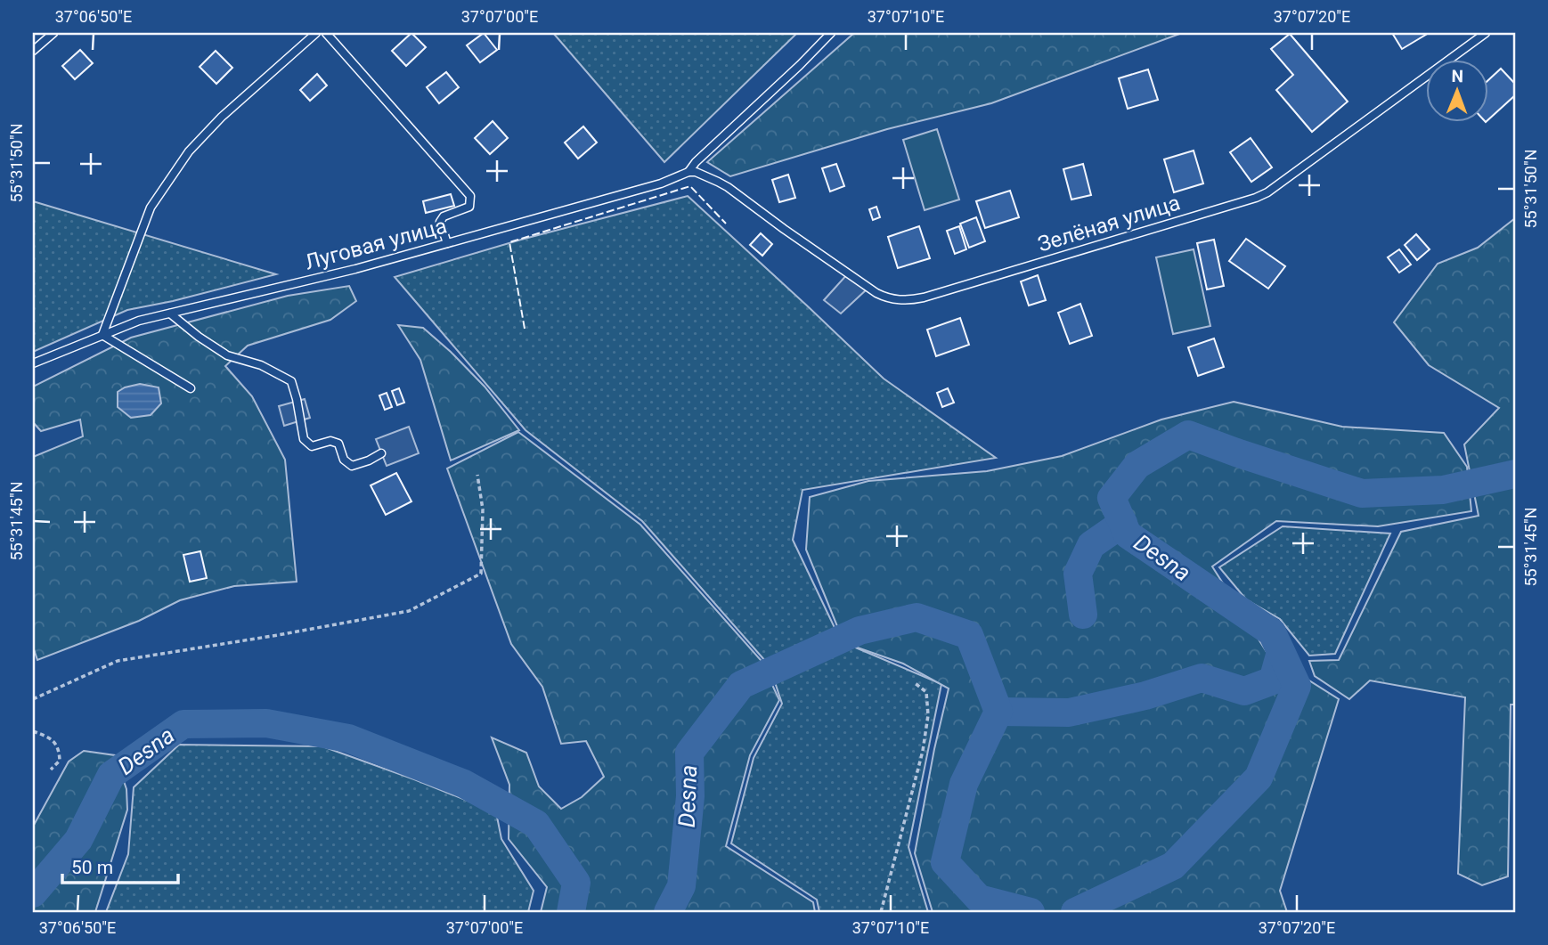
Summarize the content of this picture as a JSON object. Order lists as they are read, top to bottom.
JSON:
{
  "streets": {
    "lane": ["Зелёная улица", "Луговая улица"]
  },
  "crossings": [
    ["Зелёная улица", "Луговая улица"]
  ],
  "water": ["Desna"],
  "scale_bar": "50 m",
  "north": "top",
  "coordinates": [
    "37°06'50\"E",
    "37°07'00\"E",
    "37°07'10\"E",
    "37°07'20\"E",
    "55°31'50\"N",
    "55°31'45\"N"
  ]
}
